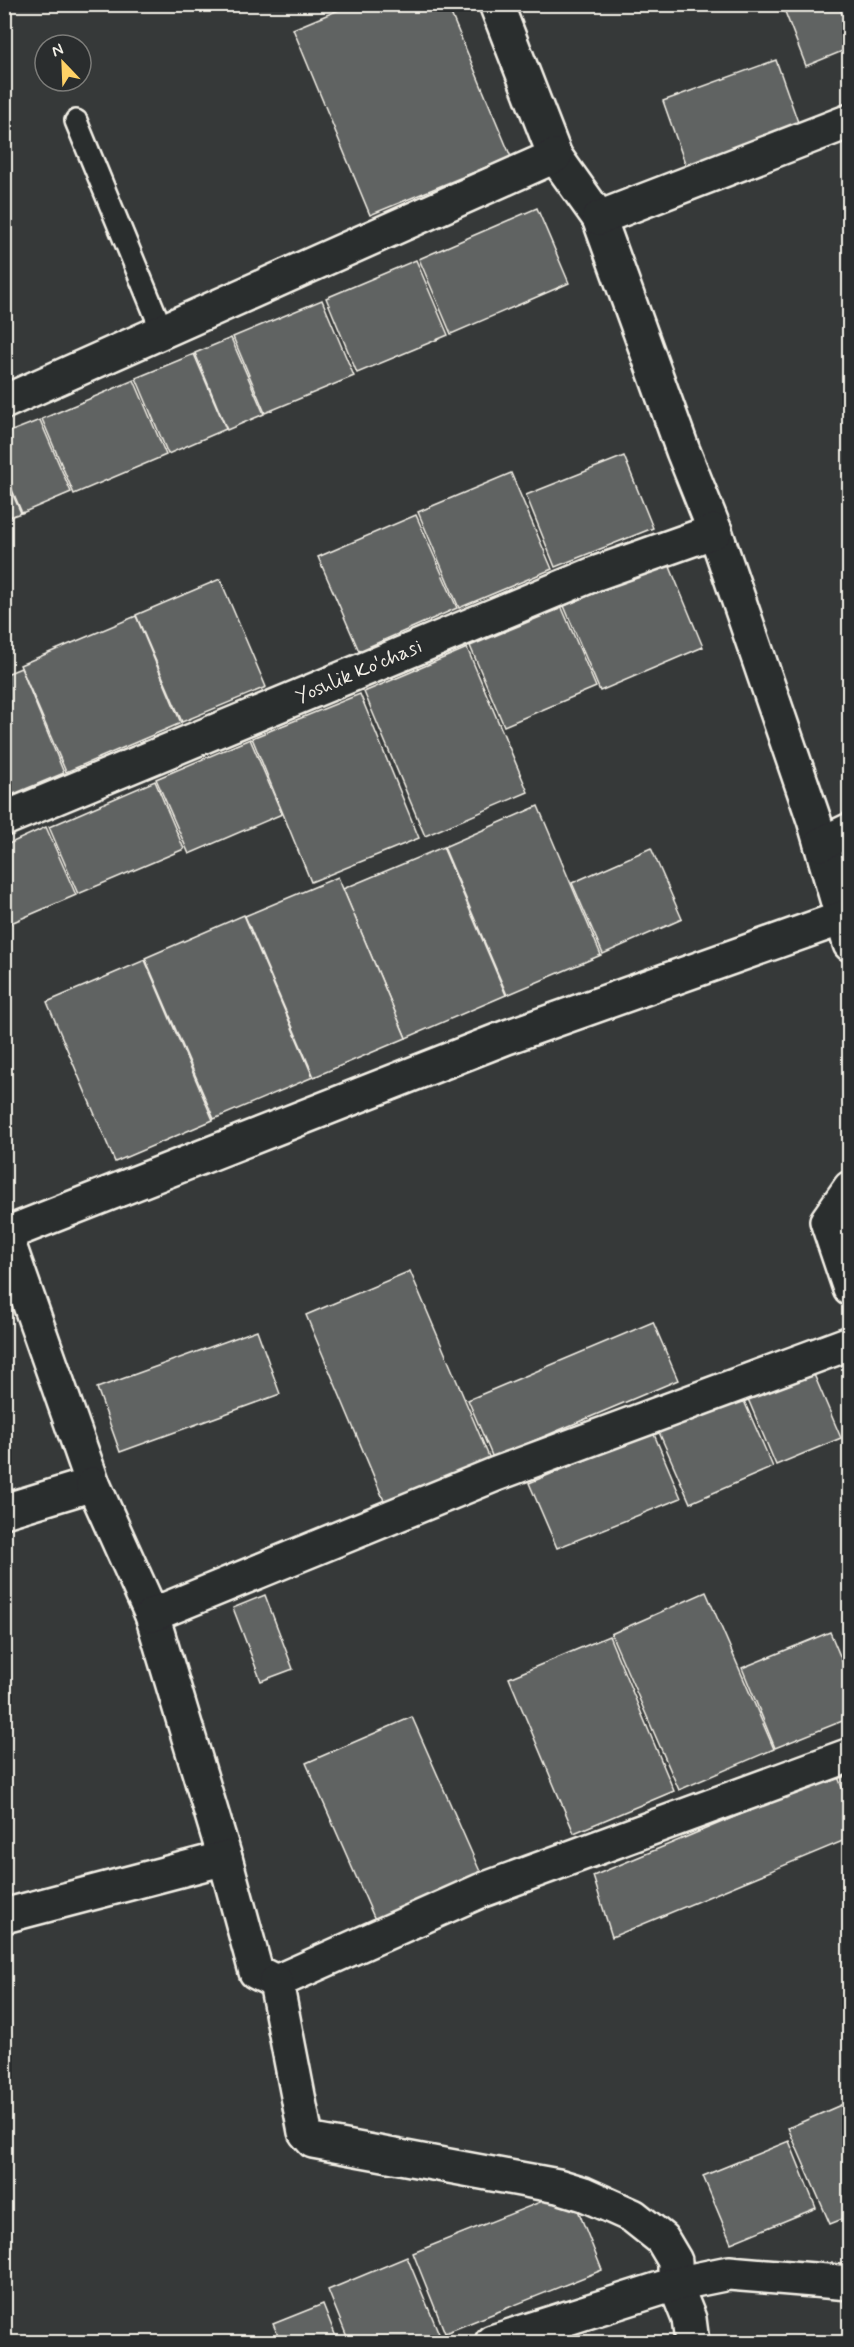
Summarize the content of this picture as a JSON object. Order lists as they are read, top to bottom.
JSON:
{
  "streets": {
    "street": ["Yoshlik Ko'chasi"]
  },
  "north": "top left"
}
